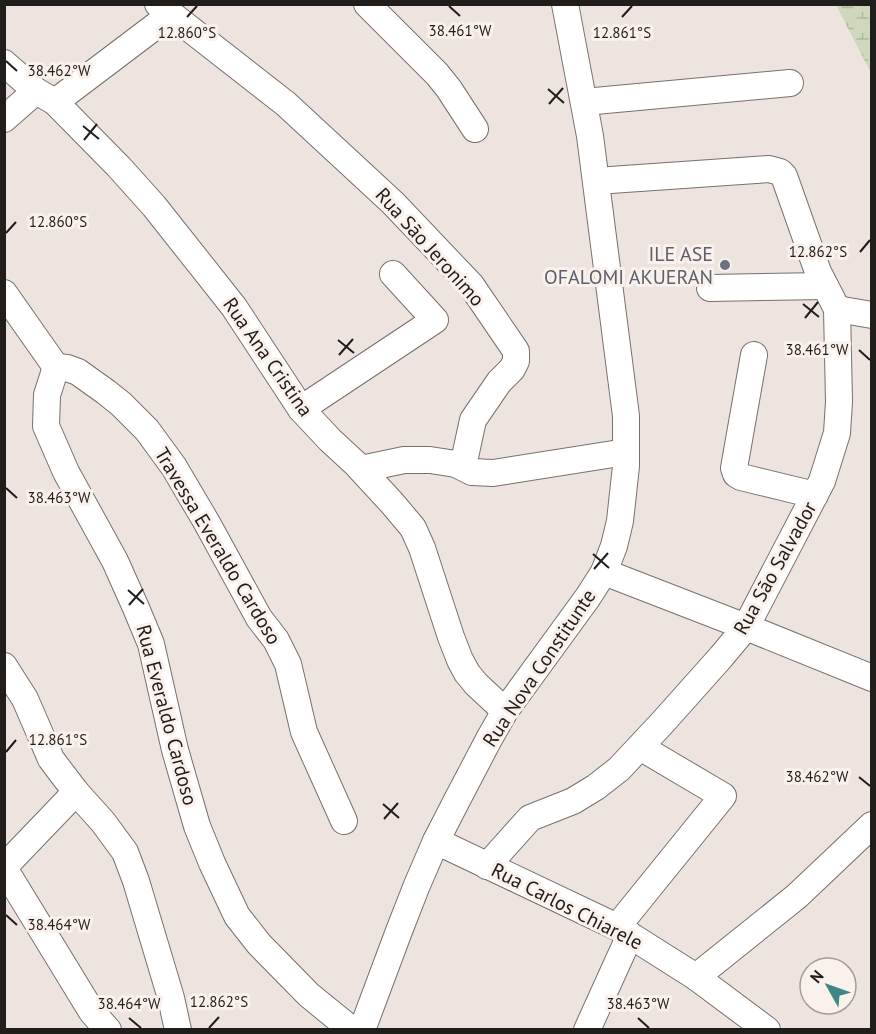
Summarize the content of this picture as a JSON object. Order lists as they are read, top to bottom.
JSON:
{
  "streets": {
    "street": [
      "Rua São Jeronimo",
      "Rua Ana Cristina",
      "Travessa Everaldo Cardoso",
      "Rua São Salvador",
      "Rua Nova Constitunte",
      "Rua Everaldo Cardoso",
      "Rua Carlos Chiarele"
    ]
  },
  "crossings": [
    ["Rua Ana Cristina", "Rua Nova Constitunte"],
    ["Travessa Everaldo Cardoso", "Rua Everaldo Cardoso"],
    ["Rua São Salvador", "Rua Nova Constitunte"],
    ["Rua São Salvador", "Rua Carlos Chiarele"],
    ["Rua Nova Constitunte", "Rua Everaldo Cardoso"],
    ["Rua Nova Constitunte", "Rua Carlos Chiarele"]
  ],
  "places": ["ILE ASE OFALOMI AKUERAN"],
  "north": "top left",
  "coordinates": [
    "38.461°W",
    "12.860°S",
    "12.861°S",
    "38.462°W",
    "12.862°S",
    "38.463°W",
    "38.464°W"
  ]
}
